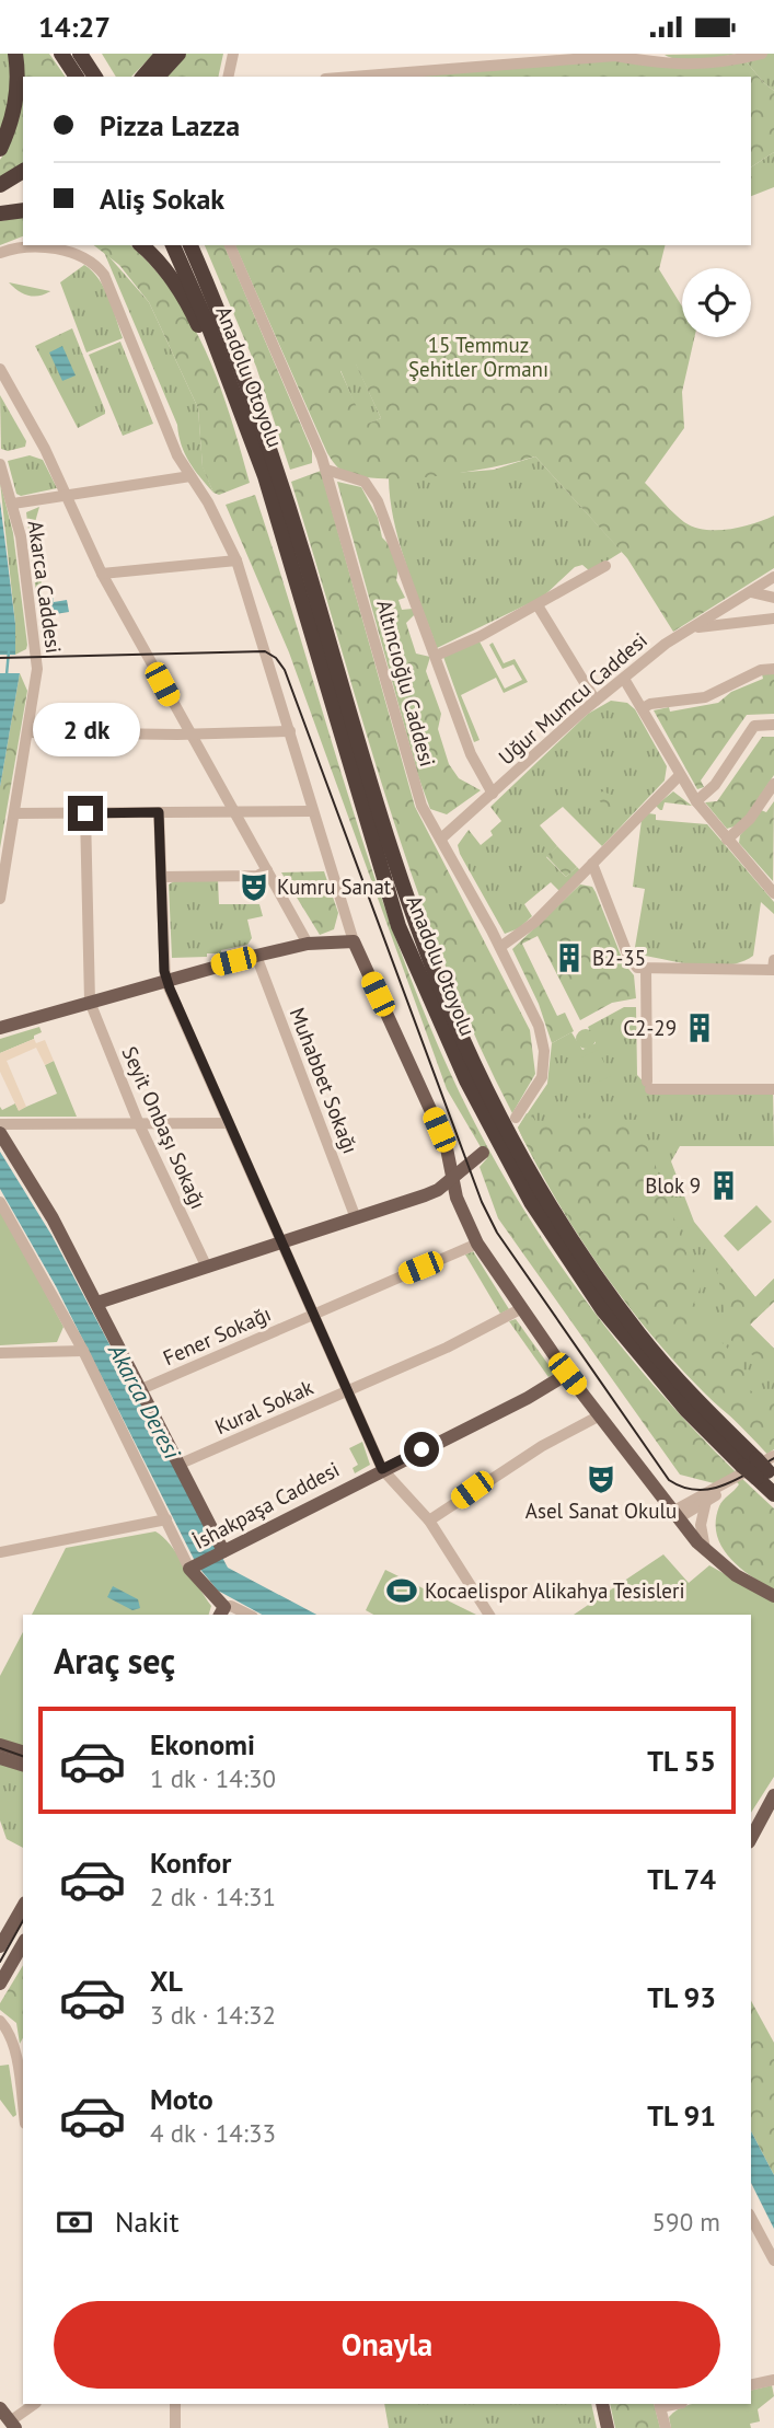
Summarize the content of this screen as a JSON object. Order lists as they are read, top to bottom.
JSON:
{
  "streets": {
    "highway": ["Anadolu Otoyolu"],
    "main road": ["İshakpaşa Caddesi"],
    "street": [
      "Akarca Caddesi",
      "Altıncıoğlu Caddesi",
      "Uğur Mumcu Caddesi",
      "Muhabbet Sokağı",
      "Seyit Onbaşı Sokağı",
      "Fener Sokağı",
      "Kural Sokak"
    ]
  },
  "water": ["Akarca Deresi"],
  "parks": ["15 Temmuz Şehitler Ormanı"],
  "places": {
    "theatre": ["Kumru Sanat", "Asel Sanat Okulu"],
    "building": ["B2-35", "C2-29", "Blok 9"],
    "sports": ["Kocaelispor Alikahya Tesisleri"]
  },
  "page": {
    "status": "14:27",
    "banner": ["Pizza Lazza", "Aliş Sokak"],
    "bubble": "2 dk",
    "heading": "Araç seç",
    "list": [
      {
        "name": "Ekonomi",
        "note": "1 dk · 14:30",
        "value": "TL 55"
      },
      {
        "name": "Konfor",
        "note": "2 dk · 14:31",
        "value": "TL 74"
      },
      {
        "name": "XL",
        "note": "3 dk · 14:32",
        "value": "TL 93"
      },
      {
        "name": "Moto",
        "note": "4 dk · 14:33",
        "value": "TL 91"
      }
    ],
    "pay": ["Nakit", "590 m"],
    "buttons": "Onayla"
  }
}
